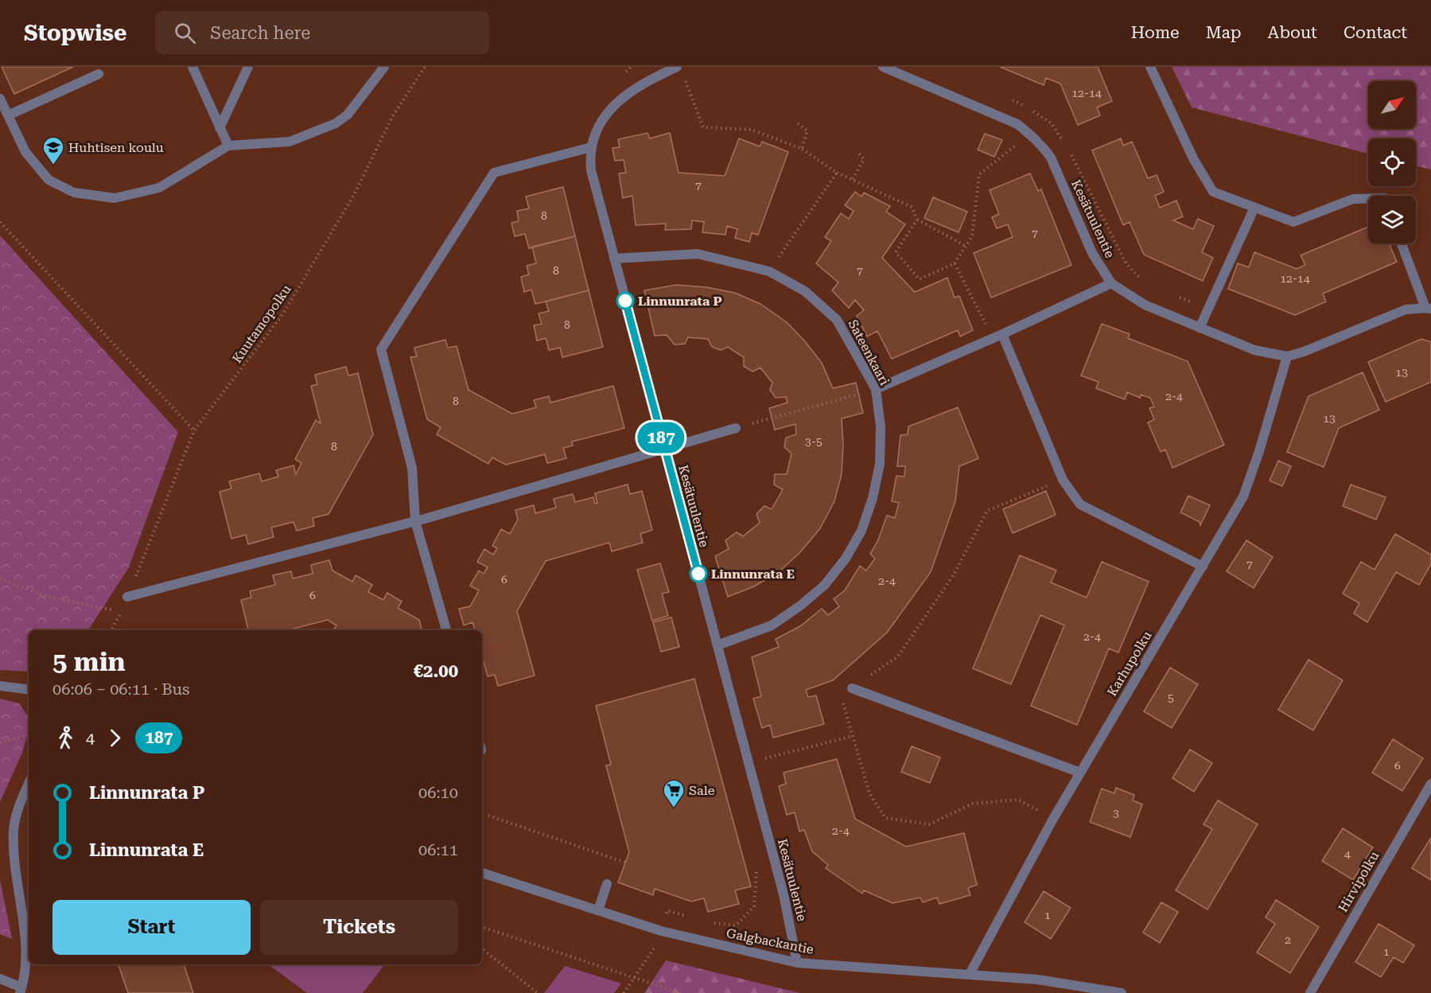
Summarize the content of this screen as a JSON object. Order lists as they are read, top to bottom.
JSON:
{
  "streets": {
    "street": [
      "Kesätuulentie",
      "Sateenkaari",
      "Karhupolku",
      "Hirvipolku",
      "Galgbackantie"
    ],
    "path": ["Kuutamopolku"]
  },
  "crossings": [
    ["Kesätuulentie", "Sateenkaari"],
    ["Kesätuulentie", "Karhupolku"],
    ["Kesätuulentie", "Galgbackantie"],
    ["Karhupolku", "Galgbackantie"]
  ],
  "places": {
    "school or university": ["Huhtisen koulu"],
    "other": ["Linnunrata P", "Linnunrata E"],
    "supermarket": ["Sale"]
  },
  "lines": ["bus line 187"],
  "house_numbers": [
    "12-14",
    "7",
    "8",
    "7",
    "8",
    "7",
    "12-14",
    "8",
    "13",
    "2-4",
    "8",
    "13",
    "3-5",
    "8",
    "7",
    "6",
    "2-4",
    "6",
    "2-4",
    "5",
    "6",
    "3",
    "2-4",
    "4",
    "1",
    "2",
    "1"
  ],
  "north": "top right",
  "page": {
    "header": "Stopwise",
    "search": "Search here",
    "nav": [
      "Home",
      "Map",
      "About",
      "Contact"
    ],
    "on_map": "187",
    "heading": ["5 min", "06:06 – 06:11 · Bus", "€2.00"],
    "legs": ["4", "187"],
    "list": [
      {
        "name": "Linnunrata P",
        "value": "06:10"
      },
      {
        "name": "Linnunrata E",
        "value": "06:11"
      }
    ],
    "buttons": ["Start", "Tickets"]
  }
}
